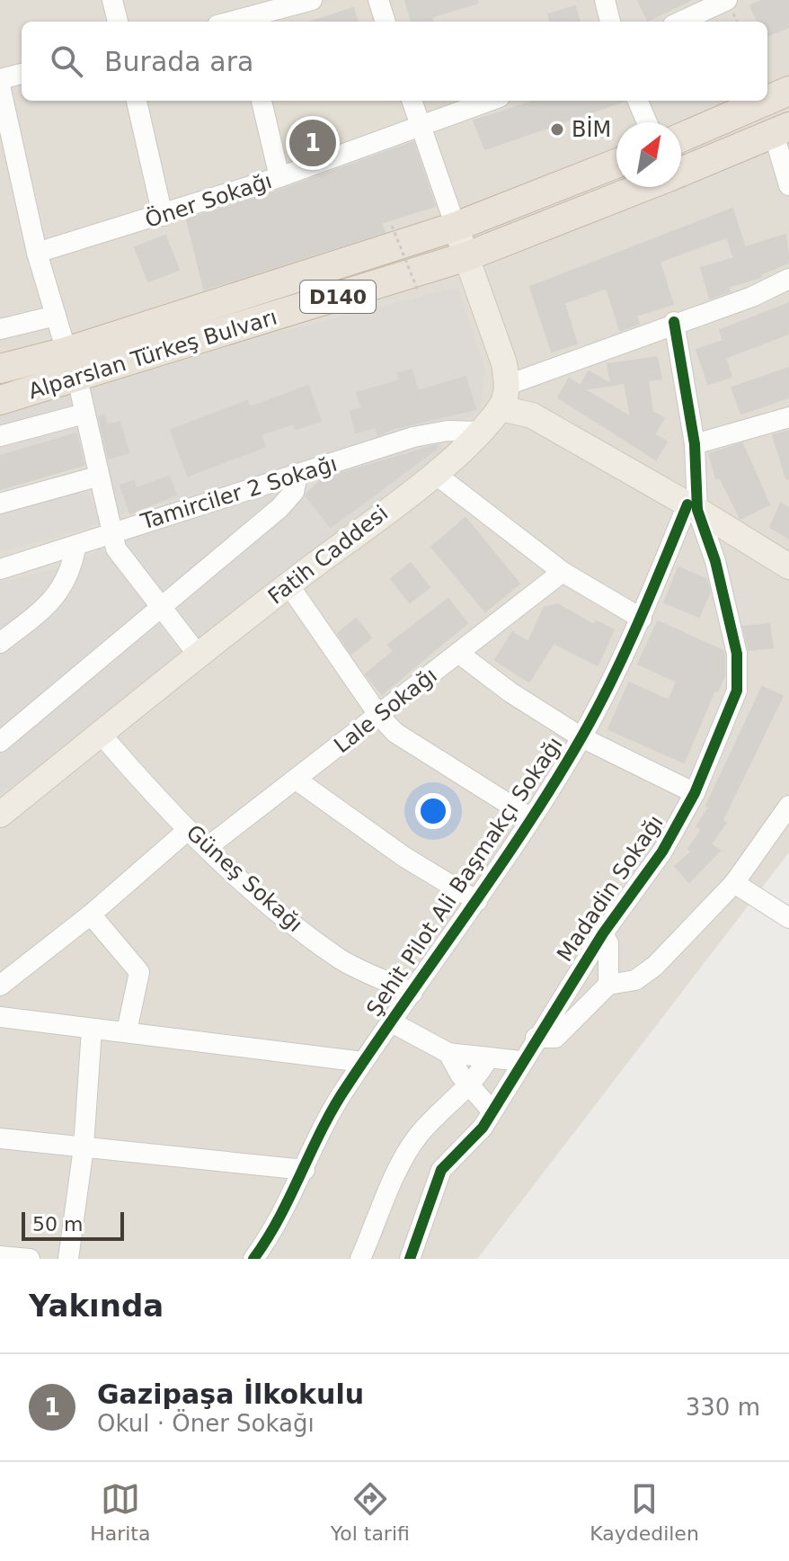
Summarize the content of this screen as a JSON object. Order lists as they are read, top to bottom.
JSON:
{
  "streets": {
    "highway": ["D140", "Alparslan Türkeş Bulvarı"],
    "main road": ["Fatih Caddesi"],
    "street": [
      "Öner Sokağı",
      "Tamirciler 2 Sokağı",
      "Lale Sokağı",
      "Şehit Pilot Ali Başmakçı Sokağı",
      "Güneş Sokağı",
      "Madadin Sokağı"
    ]
  },
  "crossings": [
    ["Tamirciler 2 Sokağı", "Fatih Caddesi"],
    ["Fatih Caddesi", "Güneş Sokağı"],
    ["Lale Sokağı", "Güneş Sokağı"],
    ["Şehit Pilot Ali Başmakçı Sokağı", "Güneş Sokağı"],
    ["Şehit Pilot Ali Başmakçı Sokağı", "Madadin Sokağı"]
  ],
  "places": ["BİM"],
  "scale_bar": "50 m",
  "north": "top right",
  "page": {
    "search": "Burada ara",
    "pins": "1",
    "scale": "50 m",
    "heading": "Yakında",
    "list": [
      {
        "mark": "1",
        "name": "Gazipaşa İlkokulu",
        "note": "Okul · Öner Sokağı",
        "value": "330 m"
      }
    ],
    "nav": ["Harita", "Yol tarifi", "Kaydedilen"]
  }
}
